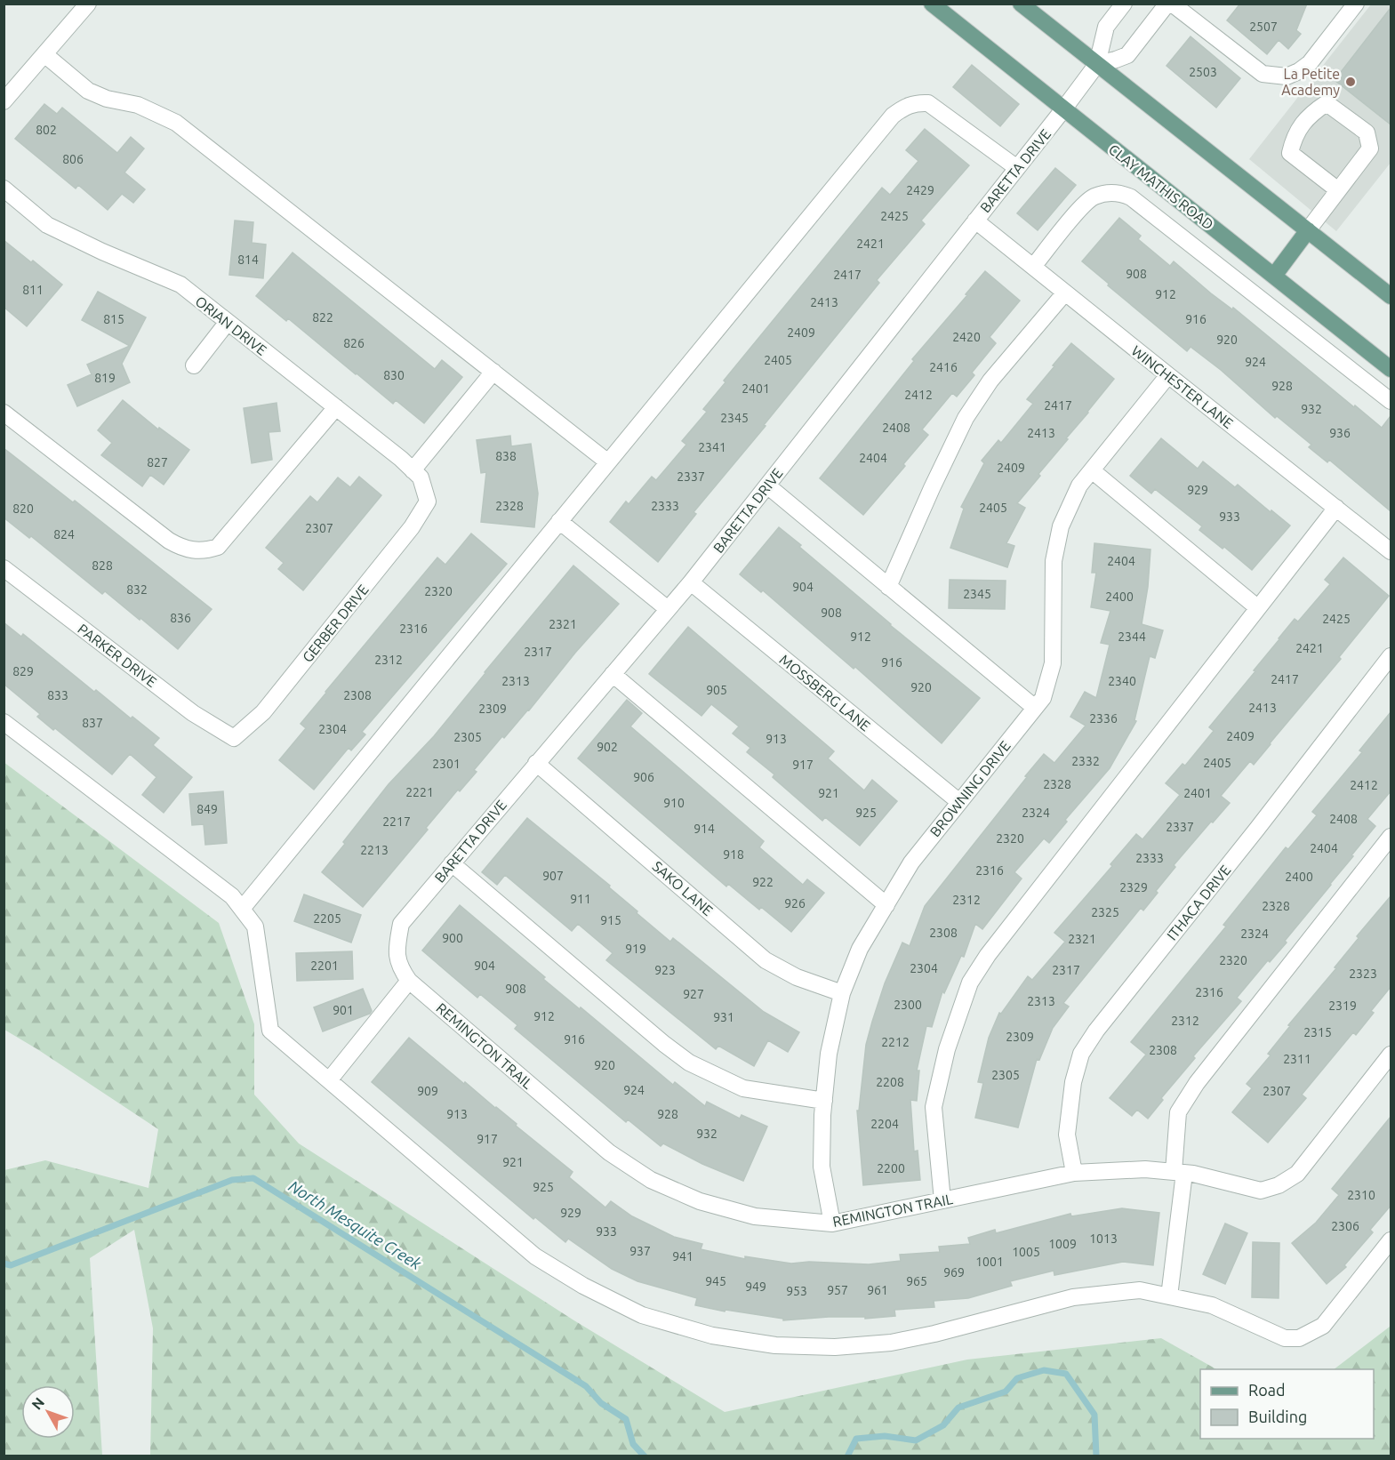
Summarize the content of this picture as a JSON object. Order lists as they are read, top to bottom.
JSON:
{
  "streets": {
    "main road": ["CLAY MATHIS ROAD"],
    "street": [
      "BARETTA DRIVE",
      "ORIAN DRIVE",
      "WINCHESTER LANE",
      "GERBER DRIVE",
      "PARKER DRIVE",
      "MOSSBERG LANE",
      "BROWNING DRIVE",
      "SAKO LANE",
      "ITHACA DRIVE",
      "REMINGTON TRAIL"
    ]
  },
  "crossings": [
    ["BARETTA DRIVE", "CLAY MATHIS ROAD"],
    ["BARETTA DRIVE", "WINCHESTER LANE"],
    ["BARETTA DRIVE", "MOSSBERG LANE"],
    ["BARETTA DRIVE", "SAKO LANE"],
    ["BARETTA DRIVE", "REMINGTON TRAIL"],
    ["ORIAN DRIVE", "GERBER DRIVE"],
    ["WINCHESTER LANE", "BROWNING DRIVE"],
    ["GERBER DRIVE", "PARKER DRIVE"],
    ["MOSSBERG LANE", "BROWNING DRIVE"],
    ["BROWNING DRIVE", "SAKO LANE"],
    ["BROWNING DRIVE", "REMINGTON TRAIL"],
    ["ITHACA DRIVE", "REMINGTON TRAIL"]
  ],
  "water": ["North Mesquite Creek"],
  "places": ["La Petite Academy"],
  "house_numbers": [
    "2507",
    "2503",
    "802",
    "806",
    "2429",
    "2425",
    "2421",
    "814",
    "908",
    "2417",
    "811",
    "912",
    "2413",
    "822",
    "815",
    "916",
    "2409",
    "2420",
    "920",
    "826",
    "2405",
    "924",
    "2416",
    "830",
    "819",
    "928",
    "2401",
    "2412",
    "2417",
    "932",
    "2345",
    "2408",
    "2413",
    "936",
    "2341",
    "838",
    "2404",
    "827",
    "2409",
    "2337",
    "929",
    "2328",
    "2333",
    "2405",
    "820",
    "933",
    "2307",
    "824",
    "2404",
    "828",
    "904",
    "832",
    "2320",
    "2345",
    "2400",
    "908",
    "836",
    "2425",
    "2321",
    "2316",
    "912",
    "2344",
    "2421",
    "2317",
    "2312",
    "916",
    "829",
    "2417",
    "2313",
    "2340",
    "920",
    "905",
    "833",
    "2308",
    "2413",
    "2309",
    "2336",
    "837",
    "2304",
    "2409",
    "2305",
    "913",
    "902",
    "2332",
    "2405",
    "2301",
    "917",
    "906",
    "2328",
    "2412",
    "2221",
    "921",
    "2401",
    "910",
    "849",
    "925",
    "2324",
    "2408",
    "2217",
    "2337",
    "914",
    "2320",
    "2404",
    "2213",
    "918",
    "2333",
    "2316",
    "907",
    "2400",
    "922",
    "2329",
    "911",
    "2312",
    "926",
    "2328",
    "2325",
    "2205",
    "915",
    "2308",
    "2324",
    "900",
    "2321",
    "919",
    "2320",
    "2201",
    "904",
    "2304",
    "923",
    "2317",
    "2323",
    "908",
    "2316",
    "927",
    "2313",
    "2300",
    "2319",
    "901",
    "912",
    "931",
    "2312",
    "2315",
    "2309",
    "916",
    "2212",
    "2308",
    "2311",
    "920",
    "2305",
    "2208",
    "924",
    "909",
    "2307",
    "913",
    "928",
    "2204",
    "932",
    "917",
    "921",
    "2200",
    "925",
    "2310",
    "929",
    "2306",
    "933",
    "1013",
    "1009",
    "937",
    "1005",
    "941",
    "1001",
    "969",
    "945",
    "965",
    "949",
    "957",
    "961",
    "953"
  ],
  "legend": ["Road", "Building"],
  "north": "top left"
}
